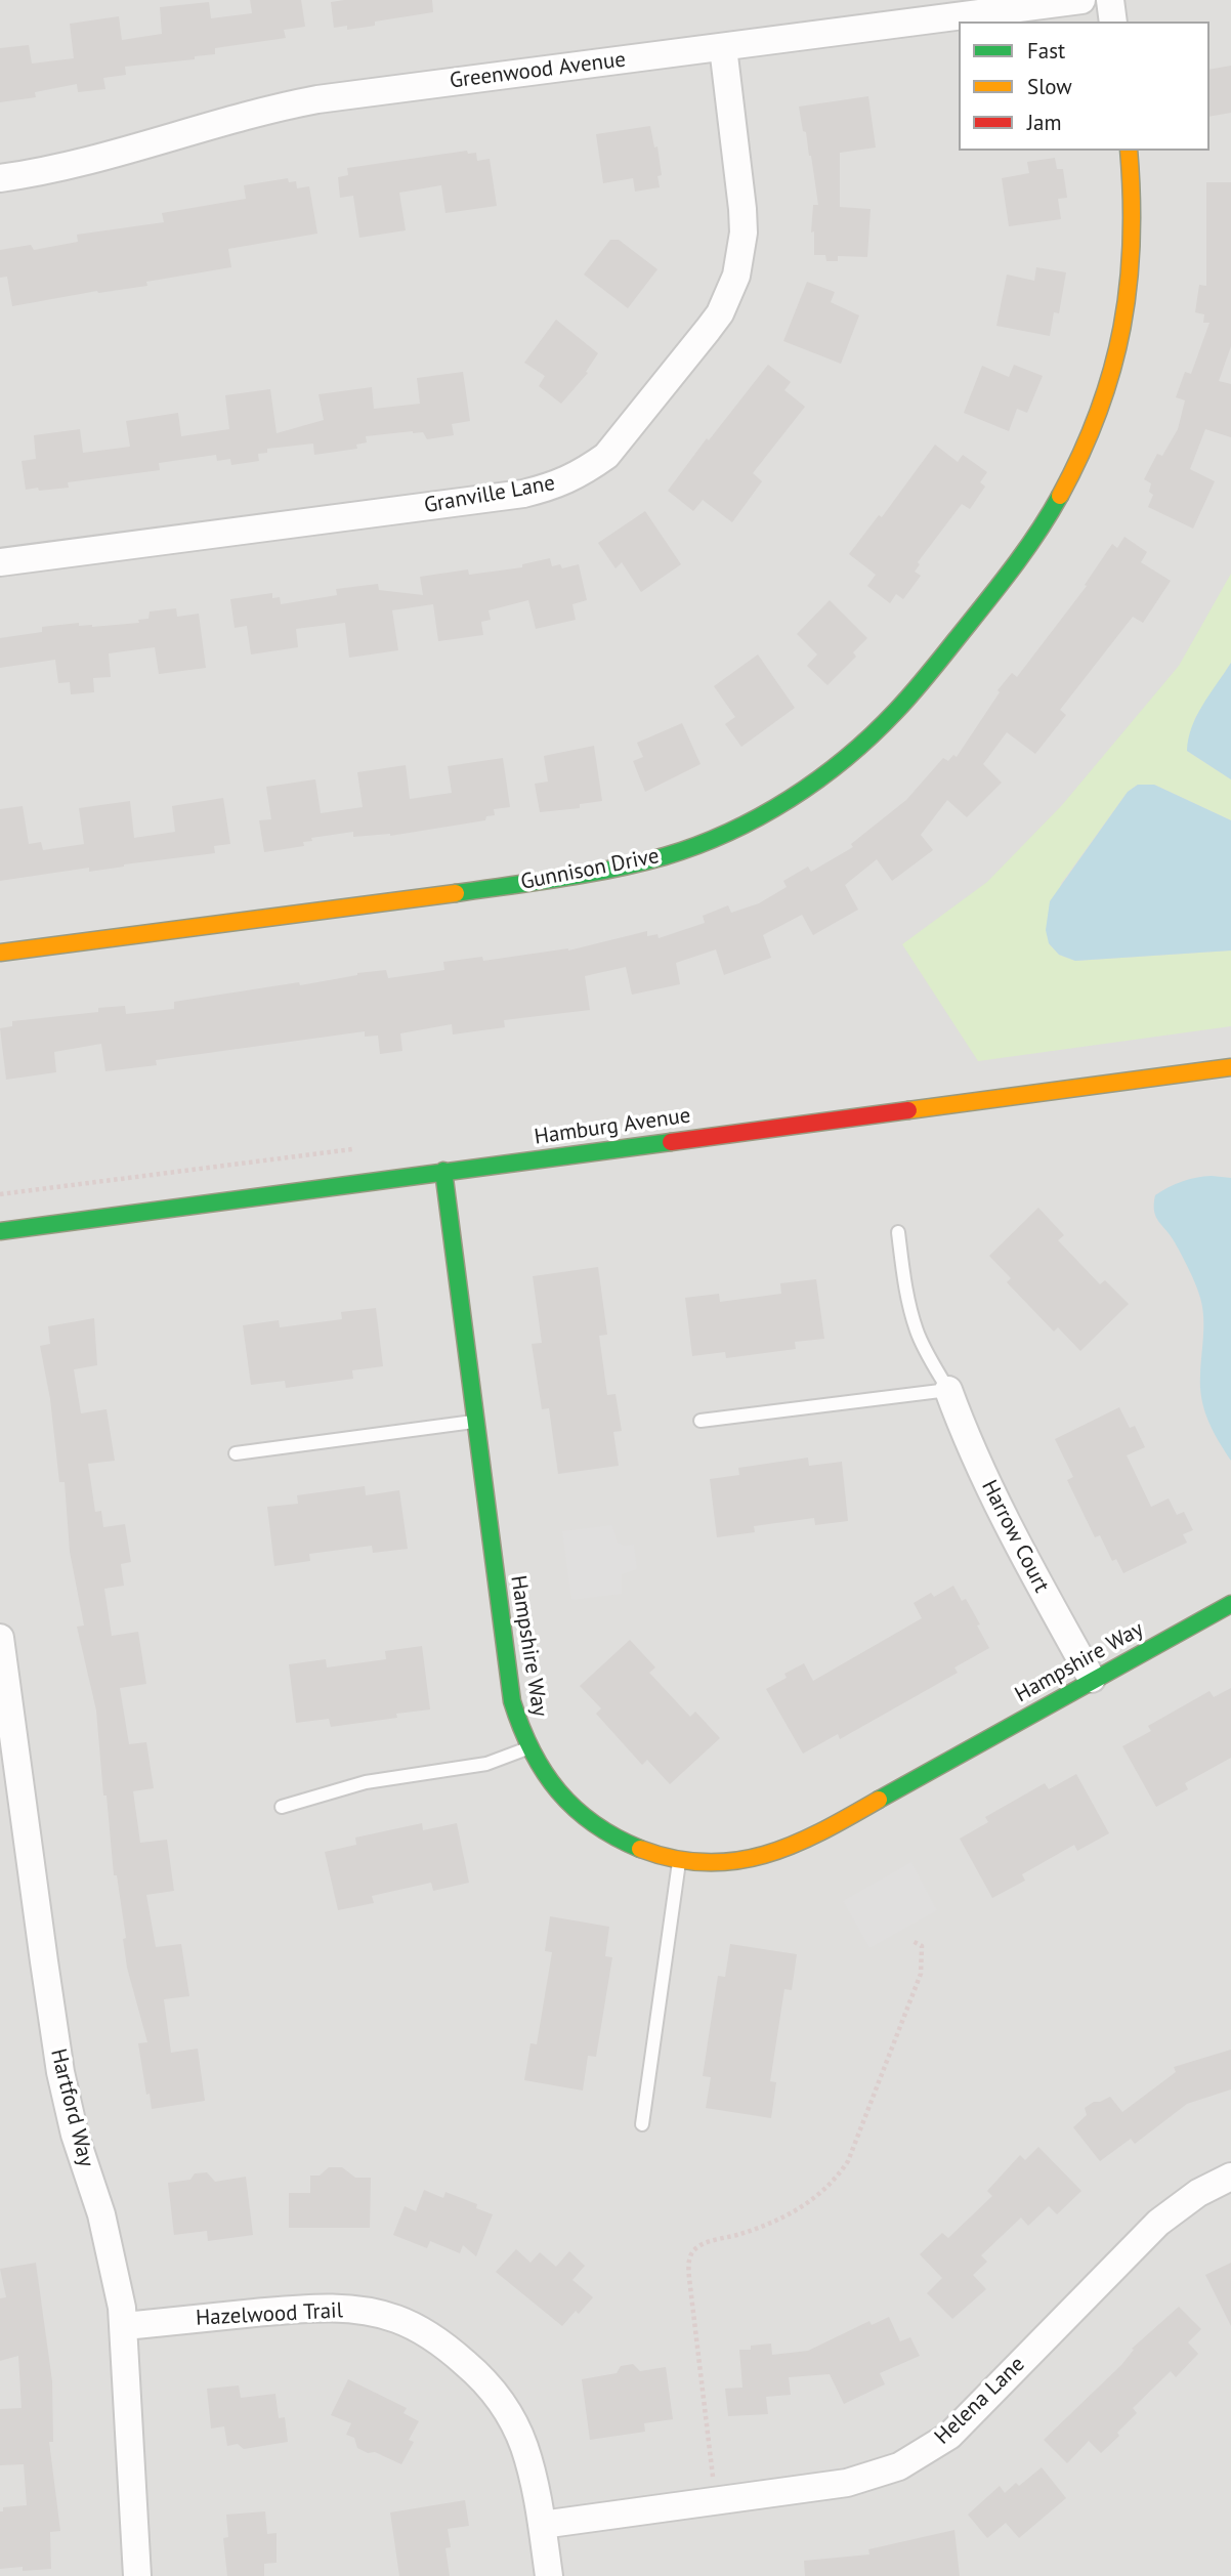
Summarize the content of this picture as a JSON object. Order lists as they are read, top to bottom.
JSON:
{
  "streets": {
    "street": [
      "Greenwood Avenue",
      "Granville Lane",
      "Gunnison Drive",
      "Hamburg Avenue",
      "Harrow Court",
      "Hampshire Way",
      "Hartford Way",
      "Hazelwood Trail",
      "Helena Lane"
    ]
  },
  "crossings": [
    ["Greenwood Avenue", "Granville Lane"],
    ["Hamburg Avenue", "Hampshire Way"],
    ["Harrow Court", "Hampshire Way"],
    ["Hartford Way", "Hazelwood Trail"],
    ["Hazelwood Trail", "Helena Lane"]
  ],
  "legend": ["Fast", "Slow", "Jam"]
}
